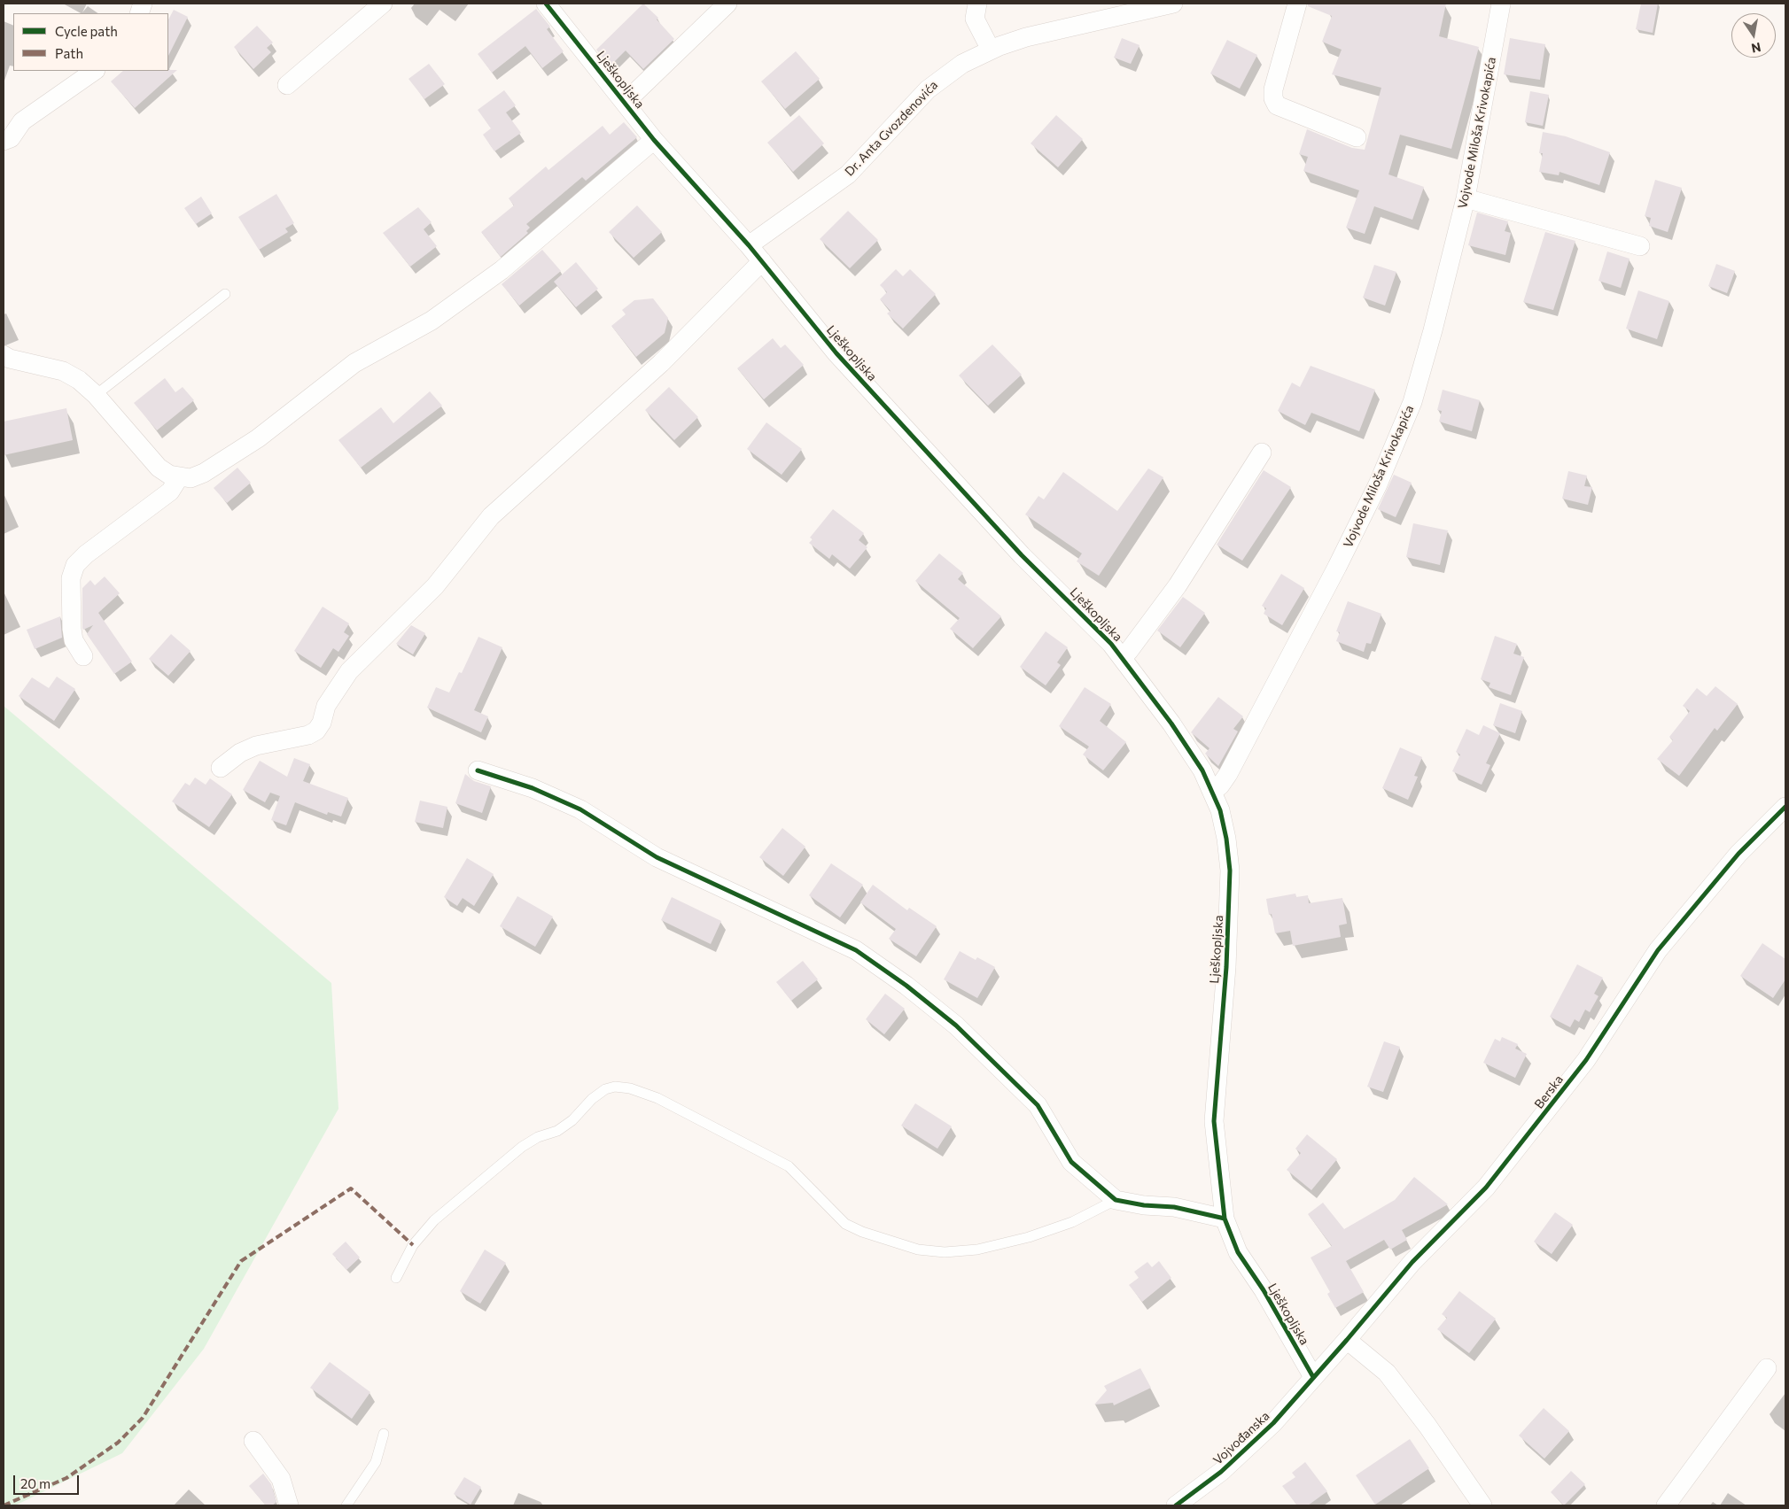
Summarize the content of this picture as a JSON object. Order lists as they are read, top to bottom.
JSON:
{
  "streets": {
    "street": [
      "Lješkopljska",
      "Dr. Anta Gvozdenovića",
      "Vojvode Miloša Krivokapića",
      "Berska",
      "Vojvođanska"
    ]
  },
  "crossings": [
    ["Lješkopljska", "Dr. Anta Gvozdenovića"],
    ["Lješkopljska", "Vojvode Miloša Krivokapića"],
    ["Lješkopljska", "Berska"],
    ["Lješkopljska", "Vojvođanska"],
    ["Berska", "Vojvođanska"]
  ],
  "legend": ["Cycle path", "Path"],
  "scale_bar": "20 m",
  "north": "bottom"
}
